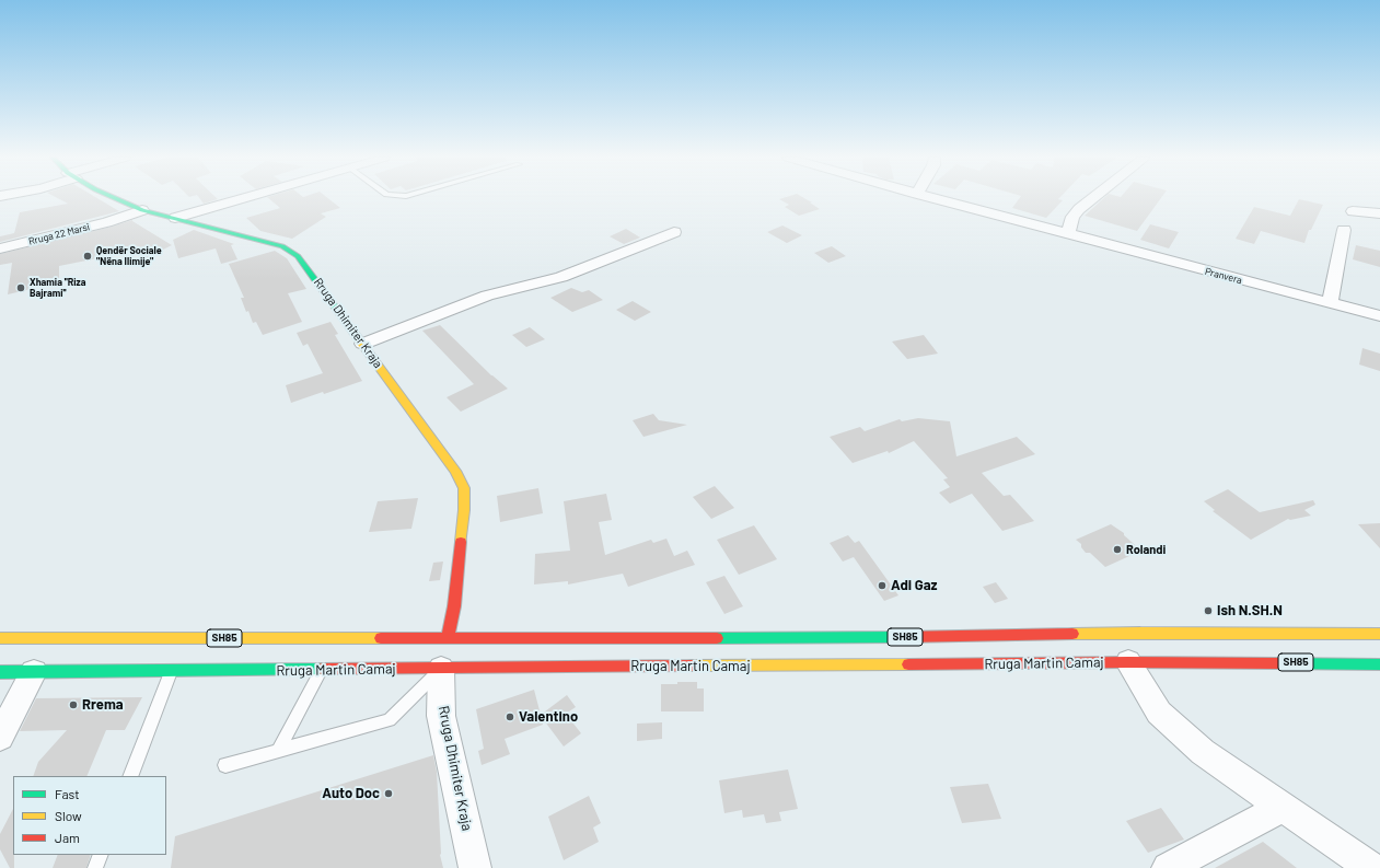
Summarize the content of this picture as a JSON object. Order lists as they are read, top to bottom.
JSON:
{
  "streets": {
    "main road": ["Rruga Dhimiter Kraja", "SH85", "Rruga Martin Camaj"],
    "street": ["Rruga 22 Marsi", "Pranvera"]
  },
  "crossings": [
    ["Rruga 22 Marsi", "Rruga Dhimiter Kraja"],
    ["Rruga Dhimiter Kraja", "SH85"],
    ["Rruga Dhimiter Kraja", "Rruga Martin Camaj"]
  ],
  "places": [
    "Qendër Sociale \"Nëna Ilimije\"",
    "Xhamia ''Riza Bajrami''",
    "Rolandi",
    "Adi Gaz",
    "Ish N.SH.N",
    "Rrema",
    "Valentino",
    "Auto Doc"
  ],
  "legend": ["Fast", "Slow", "Jam"]
}
